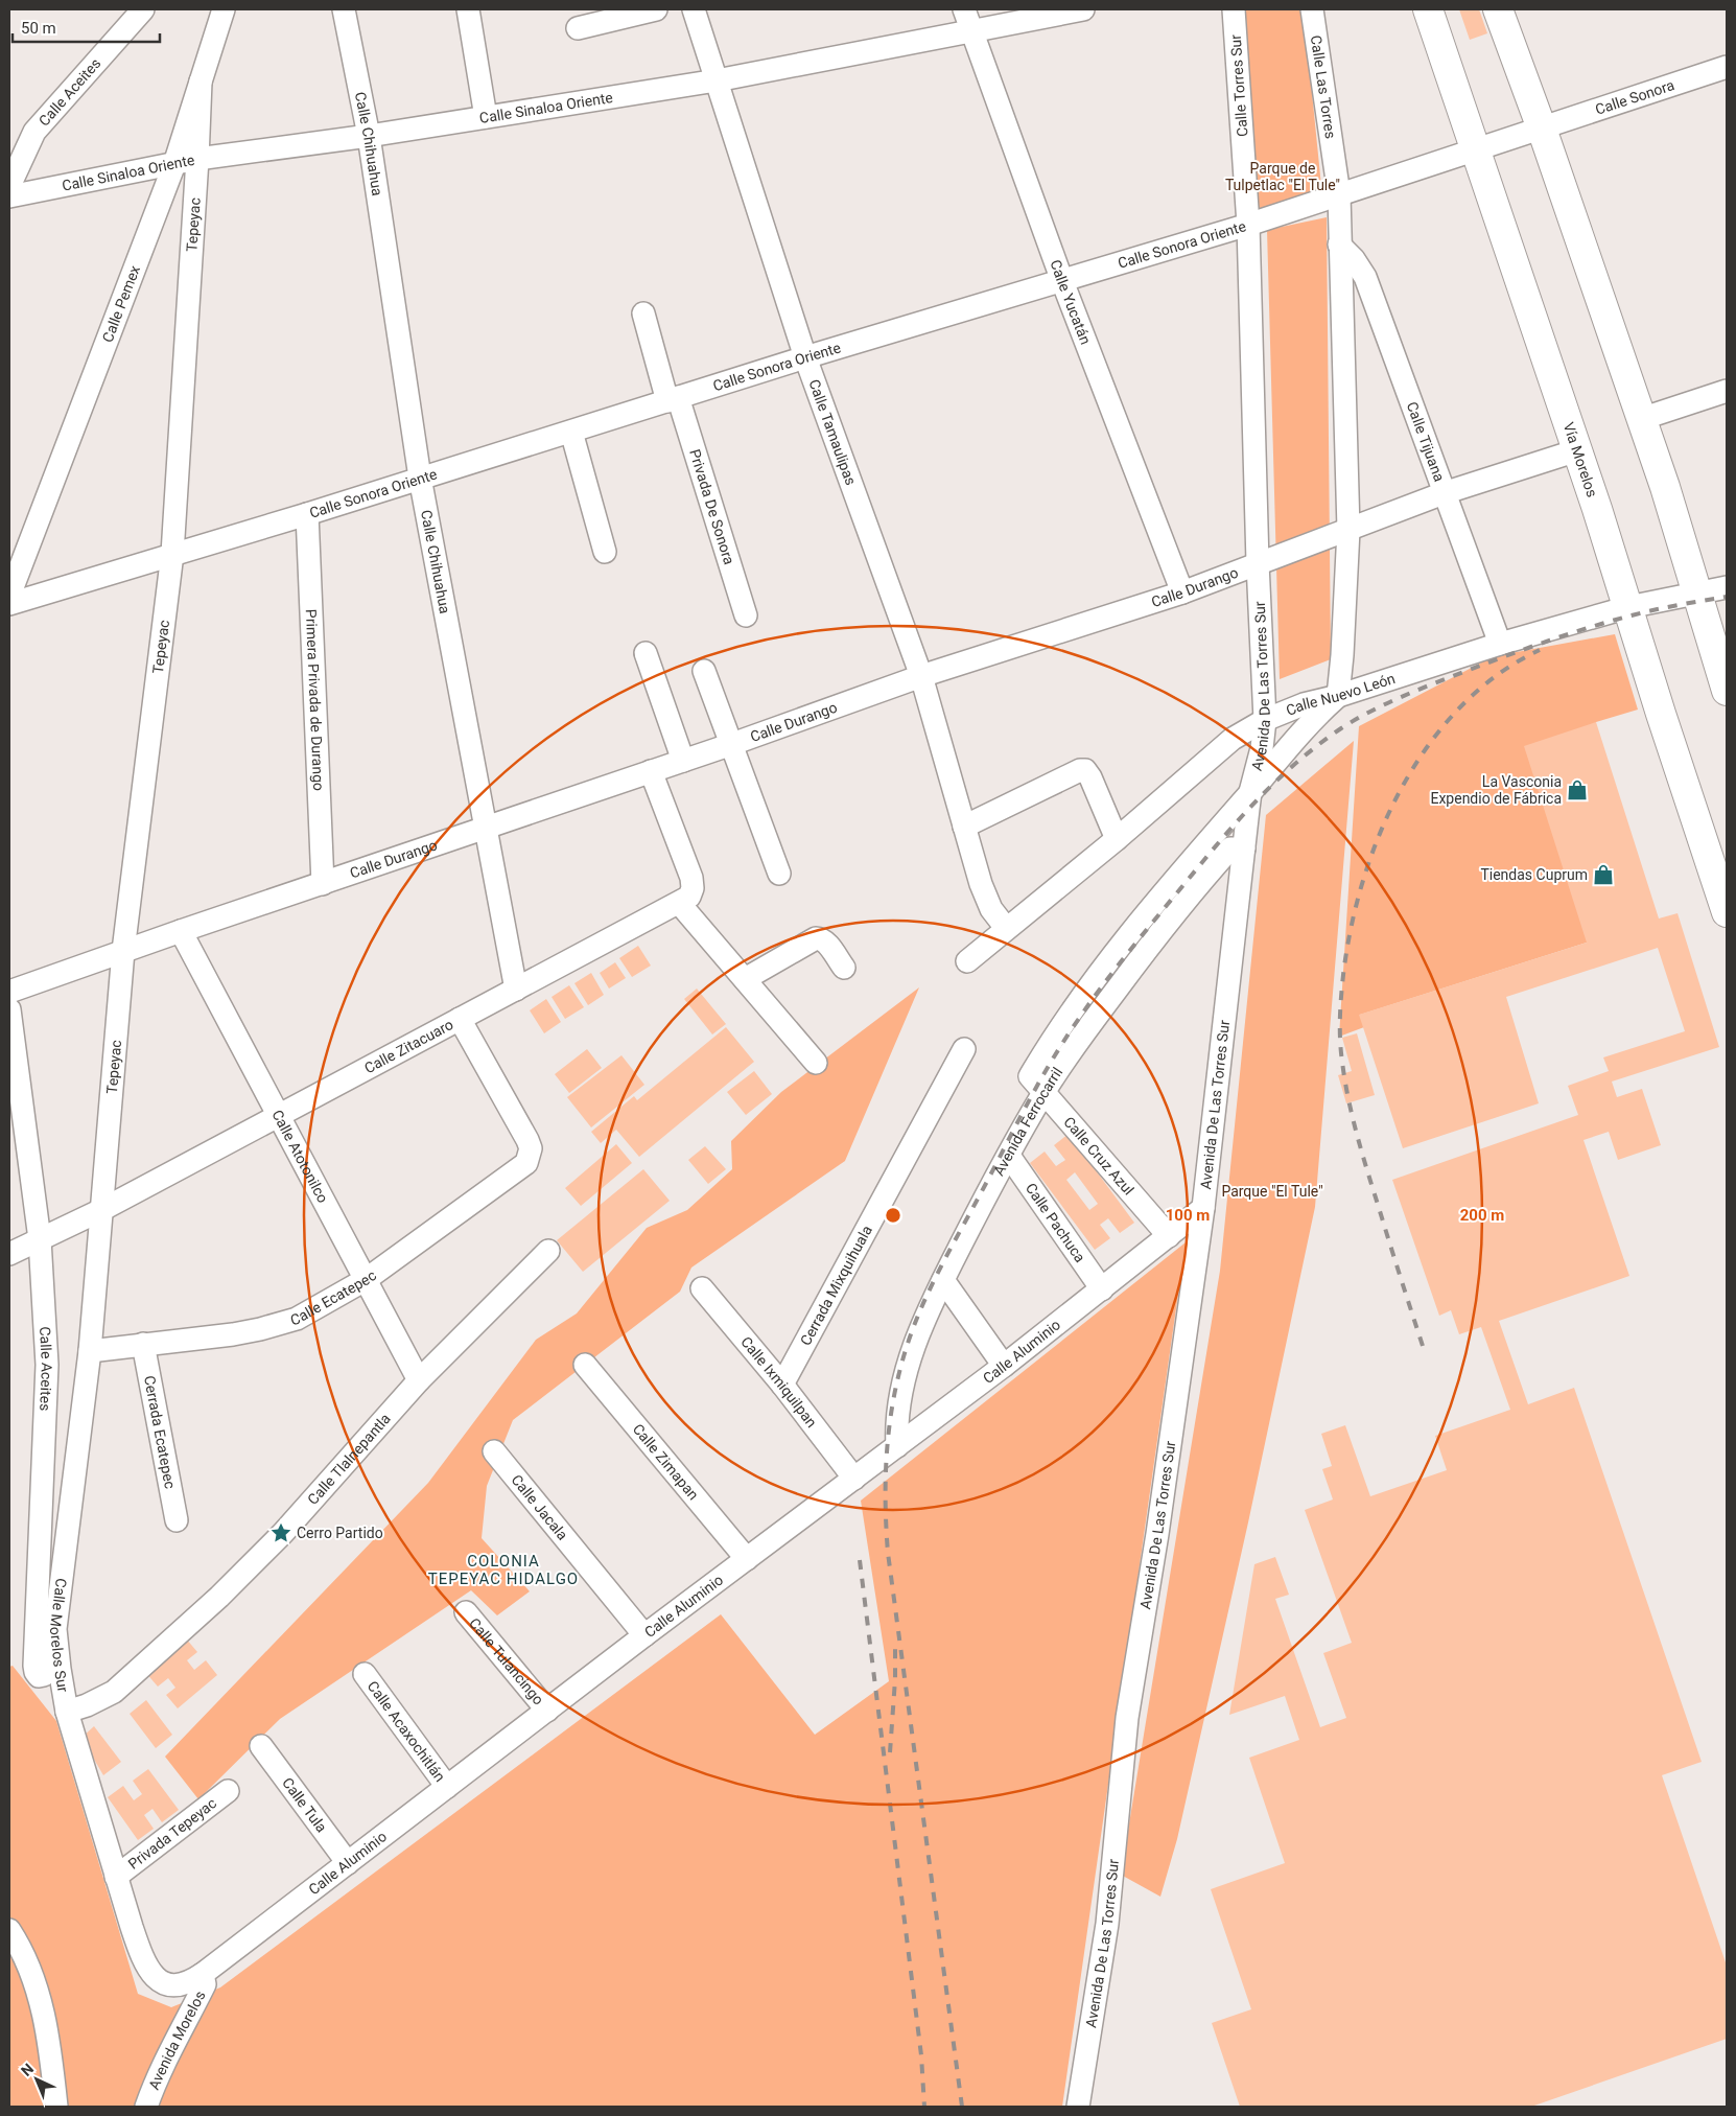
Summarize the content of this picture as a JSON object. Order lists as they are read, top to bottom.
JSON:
{
  "streets": {
    "main road": ["Vía Morelos"],
    "street": [
      "Calle Torres Sur",
      "Calle Las Torres",
      "Calle Aceites",
      "Calle Sonora",
      "Calle Sinaloa Oriente",
      "Calle Chihuahua",
      "Tepeyac",
      "Calle Sonora Oriente",
      "Calle Yucatán",
      "Calle Pemex",
      "Calle Tamaulipas",
      "Calle Tijuana",
      "Privada De Sonora",
      "Calle Durango",
      "Avenida De Las Torres Sur",
      "Calle Nuevo León",
      "Primera Privada de Durango",
      "Calle Zitacuaro",
      "Avenida Ferrocarril",
      "Calle Atotonilco",
      "Calle Cruz Azul",
      "Calle Pachuca",
      "Cerrada Mixquihuala",
      "Calle Ecatepec",
      "Calle Aluminio",
      "Calle Ixmiquilpan",
      "Cerrada Ecatepec",
      "Calle Tlalnepantla",
      "Calle Zimapan",
      "Calle Jacala",
      "Calle Morelos Sur",
      "Calle Tulancingo",
      "Calle Acaxochitlán",
      "Calle Tula",
      "Privada Tepeyac",
      "Avenida Morelos"
    ]
  },
  "crossings": [
    ["Calle Torres Sur", "Calle Sonora Oriente"],
    ["Calle Torres Sur", "Avenida De Las Torres Sur"],
    ["Calle Las Torres", "Calle Sonora Oriente"],
    ["Calle Aceites", "Calle Zitacuaro"],
    ["Calle Aceites", "Calle Morelos Sur"],
    ["Calle Sonora", "Calle Sonora Oriente"],
    ["Calle Sinaloa Oriente", "Calle Chihuahua"],
    ["Calle Sinaloa Oriente", "Tepeyac"],
    ["Calle Sinaloa Oriente", "Calle Yucatán"],
    ["Calle Sinaloa Oriente", "Calle Pemex"],
    ["Calle Sinaloa Oriente", "Calle Tamaulipas"],
    ["Calle Chihuahua", "Calle Sonora Oriente"],
    ["Calle Chihuahua", "Calle Durango"],
    ["Calle Chihuahua", "Calle Zitacuaro"],
    ["Tepeyac", "Calle Sonora Oriente"],
    ["Tepeyac", "Calle Pemex"],
    ["Tepeyac", "Calle Durango"],
    ["Tepeyac", "Calle Zitacuaro"],
    ["Tepeyac", "Calle Morelos Sur"],
    ["Calle Sonora Oriente", "Calle Yucatán"],
    ["Calle Sonora Oriente", "Calle Tamaulipas"],
    ["Calle Sonora Oriente", "Vía Morelos"],
    ["Calle Sonora Oriente", "Privada De Sonora"],
    ["Calle Sonora Oriente", "Avenida De Las Torres Sur"],
    ["Calle Sonora Oriente", "Primera Privada de Durango"],
    ["Calle Yucatán", "Calle Durango"],
    ["Calle Tamaulipas", "Calle Durango"],
    ["Calle Tamaulipas", "Calle Nuevo León"],
    ["Calle Tijuana", "Calle Durango"],
    ["Calle Tijuana", "Calle Nuevo León"],
    ["Vía Morelos", "Calle Durango"],
    ["Vía Morelos", "Calle Nuevo León"],
    ["Calle Durango", "Avenida De Las Torres Sur"],
    ["Calle Durango", "Primera Privada de Durango"],
    ["Calle Durango", "Calle Zitacuaro"],
    ["Calle Durango", "Calle Atotonilco"],
    ["Avenida De Las Torres Sur", "Calle Nuevo León"],
    ["Avenida De Las Torres Sur", "Avenida Ferrocarril"],
    ["Avenida De Las Torres Sur", "Calle Aluminio"],
    ["Calle Nuevo León", "Avenida Ferrocarril"],
    ["Calle Zitacuaro", "Calle Atotonilco"],
    ["Calle Zitacuaro", "Calle Ecatepec"],
    ["Calle Zitacuaro", "Calle Morelos Sur"],
    ["Avenida Ferrocarril", "Calle Cruz Azul"],
    ["Avenida Ferrocarril", "Calle Pachuca"],
    ["Avenida Ferrocarril", "Calle Aluminio"],
    ["Calle Atotonilco", "Calle Ecatepec"],
    ["Calle Atotonilco", "Calle Tlalnepantla"],
    ["Calle Cruz Azul", "Calle Aluminio"],
    ["Calle Pachuca", "Calle Aluminio"],
    ["Cerrada Mixquihuala", "Calle Ixmiquilpan"],
    ["Calle Ecatepec", "Cerrada Ecatepec"],
    ["Calle Ecatepec", "Calle Morelos Sur"],
    ["Calle Aluminio", "Calle Ixmiquilpan"],
    ["Calle Aluminio", "Calle Zimapan"],
    ["Calle Aluminio", "Calle Jacala"],
    ["Calle Aluminio", "Calle Morelos Sur"],
    ["Calle Aluminio", "Calle Tulancingo"],
    ["Calle Aluminio", "Calle Acaxochitlán"],
    ["Calle Aluminio", "Calle Tula"],
    ["Calle Aluminio", "Avenida Morelos"],
    ["Calle Tlalnepantla", "Calle Morelos Sur"],
    ["Calle Morelos Sur", "Privada Tepeyac"]
  ],
  "districts": ["COLONIA TEPEYAC HIDALGO"],
  "parks": ["Parque de Tulpetlac \"El Tule\"", "Parque \"El Tule\""],
  "places": {
    "shop": ["La Vasconia Expendio de Fábrica", "Tiendas Cuprum"],
    "place": ["Cerro Partido"]
  },
  "scale_bar": "50 m",
  "north": "top left",
  "rings": ["100 m", "200 m"]
}
